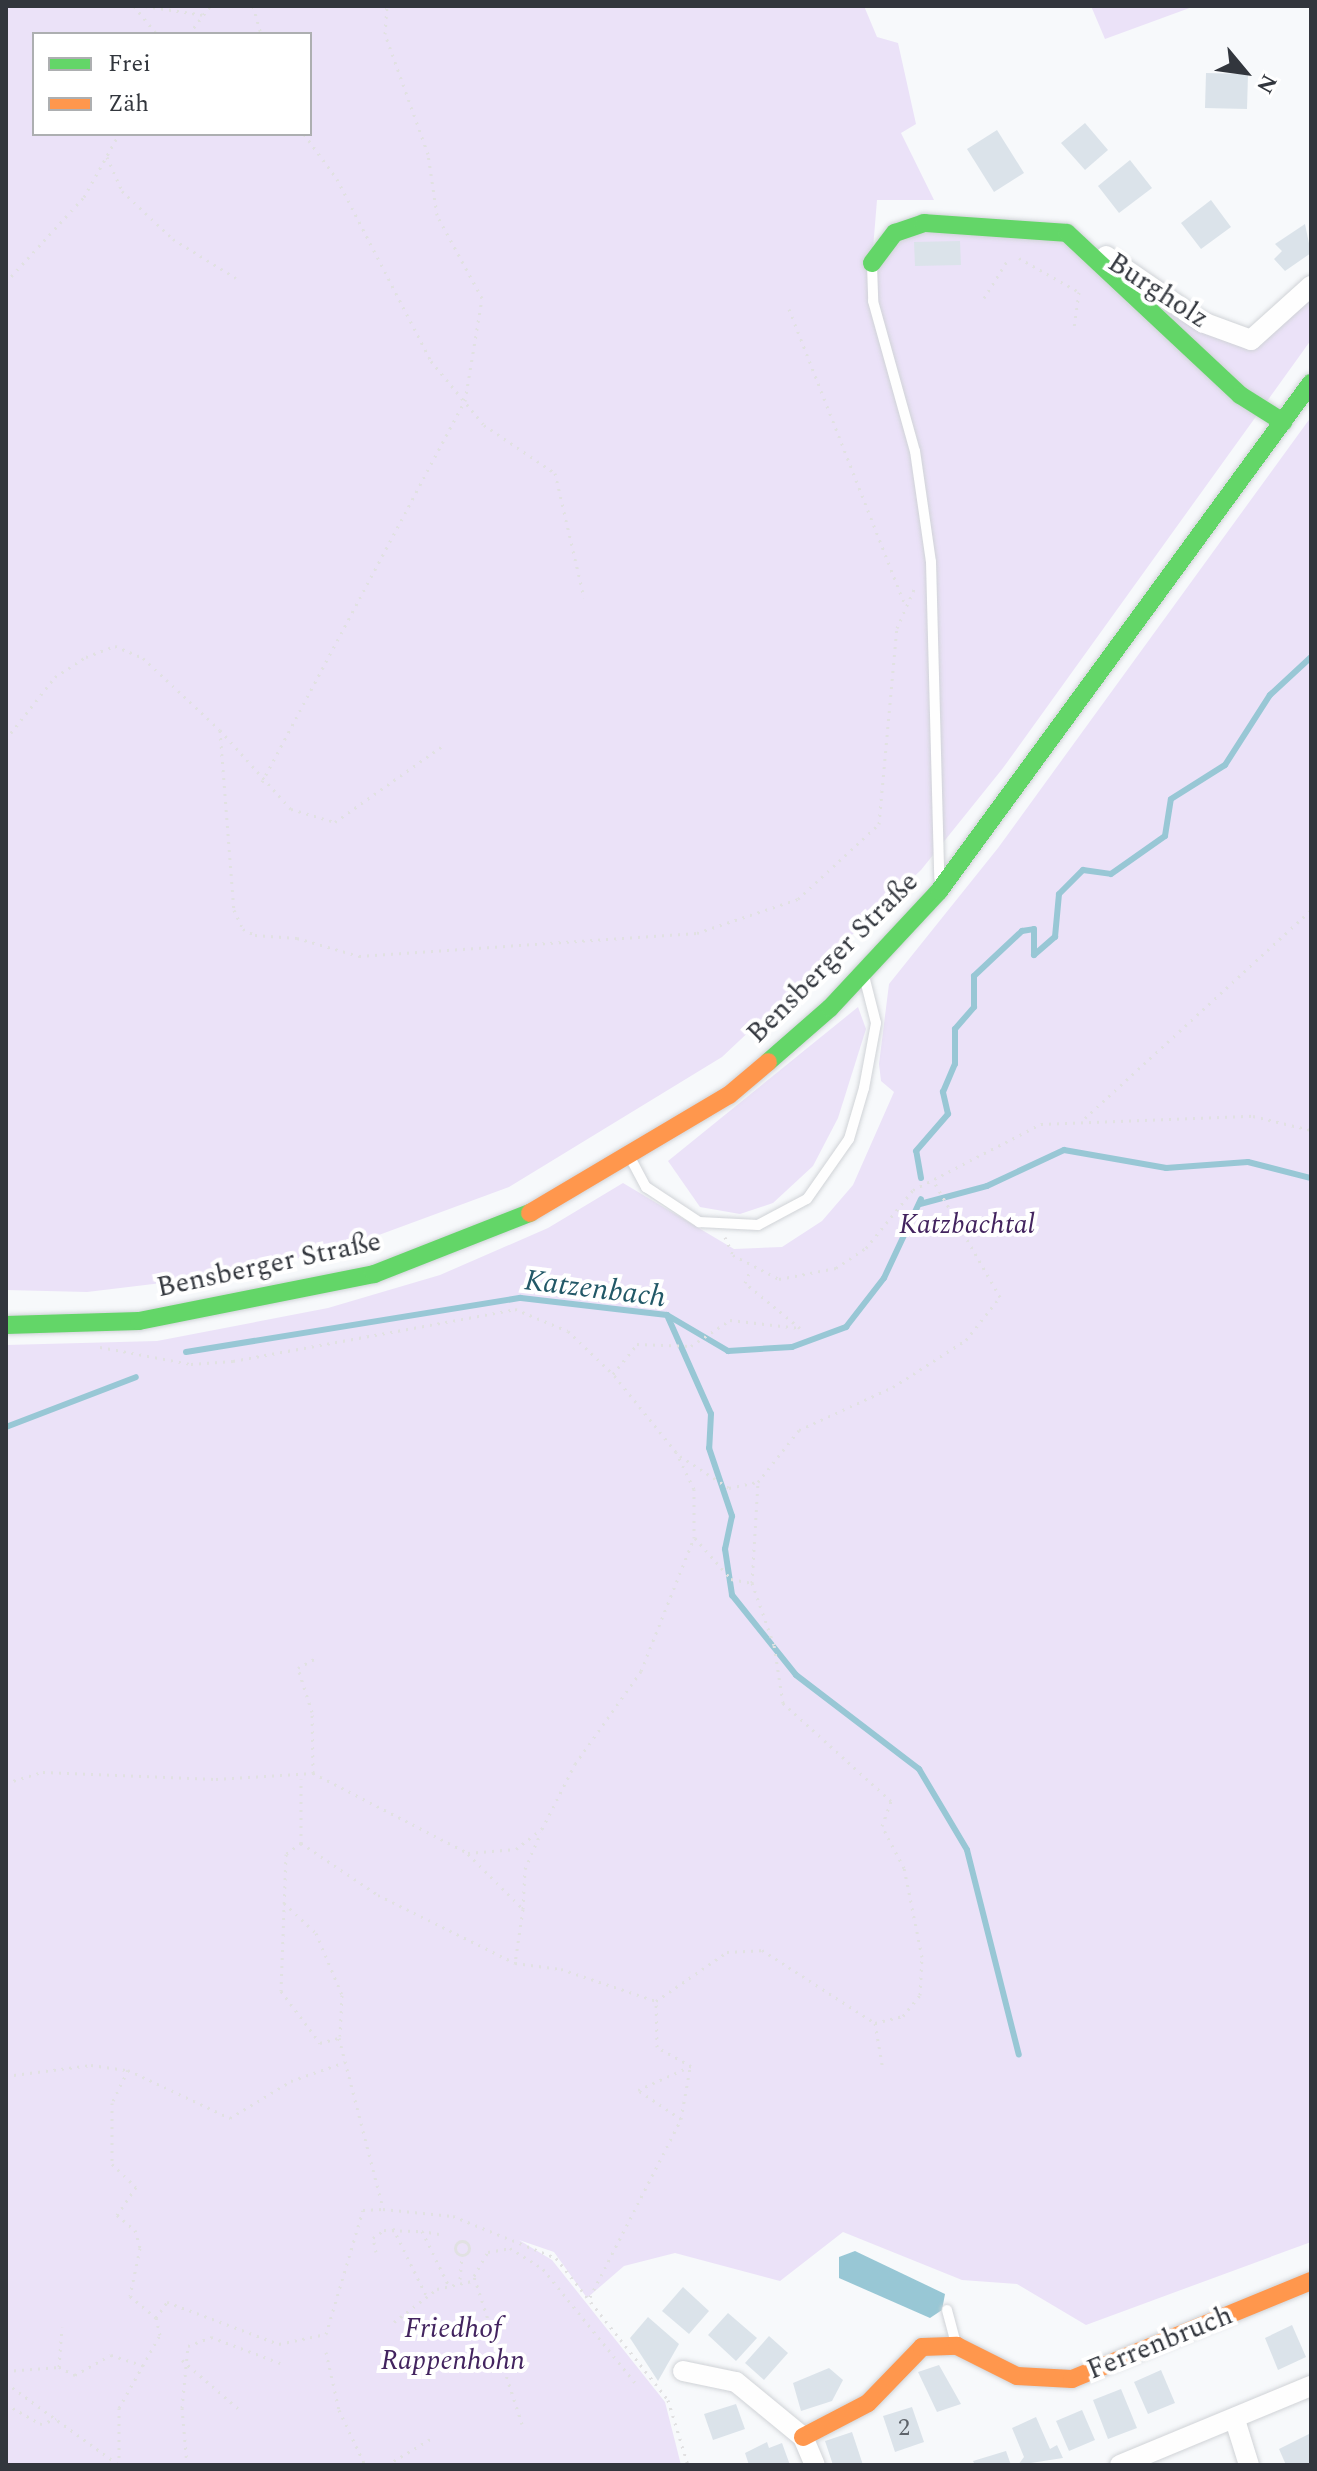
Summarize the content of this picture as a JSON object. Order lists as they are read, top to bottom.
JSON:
{
  "streets": {
    "main road": ["Burgholz", "Bensberger Straße", "Ferrenbruch"]
  },
  "crossings": [
    ["Burgholz", "Bensberger Straße"]
  ],
  "water": ["Katzenbach"],
  "parks": ["Katzbachtal", "Friedhof Rappenhohn"],
  "house_numbers": ["2"],
  "legend": ["Frei", "Zäh"],
  "north": "bottom right"
}
